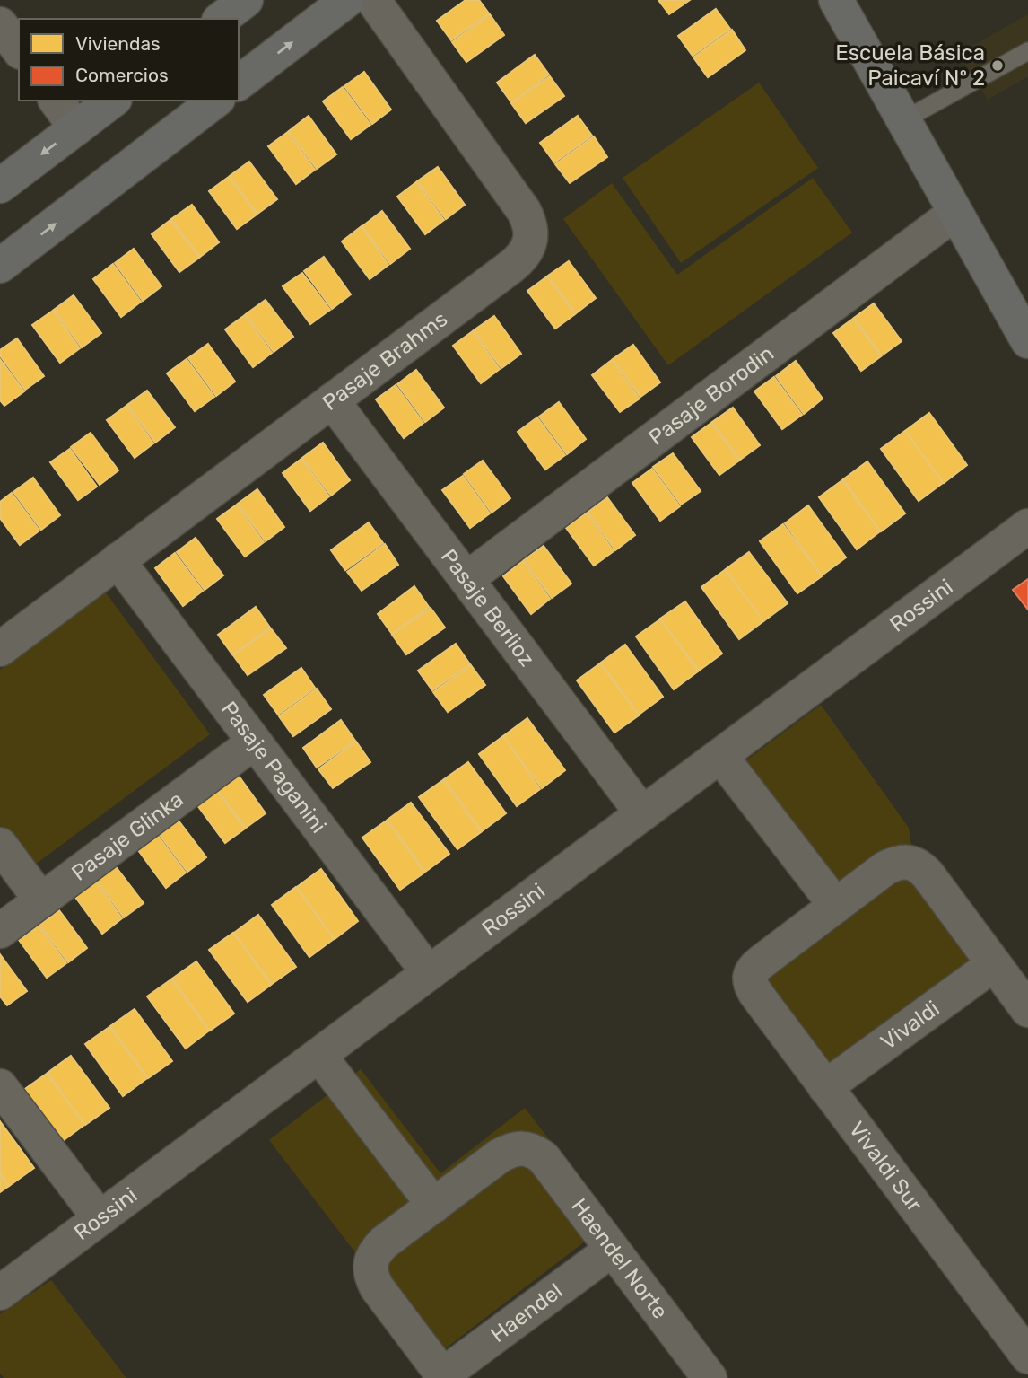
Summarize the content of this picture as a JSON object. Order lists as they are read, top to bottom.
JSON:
{
  "streets": {
    "street": [
      "Pasaje Brahms",
      "Pasaje Borodin",
      "Rossini",
      "Pasaje Berlioz",
      "Pasaje Paganini",
      "Pasaje Glinka",
      "Vivaldi",
      "Vivaldi Sur",
      "Haendel Norte",
      "Haendel"
    ]
  },
  "crossings": [
    ["Pasaje Brahms", "Pasaje Berlioz"],
    ["Pasaje Brahms", "Pasaje Paganini"],
    ["Pasaje Borodin", "Pasaje Berlioz"],
    ["Rossini", "Pasaje Berlioz"],
    ["Rossini", "Pasaje Paganini"],
    ["Pasaje Paganini", "Pasaje Glinka"],
    ["Vivaldi", "Vivaldi Sur"],
    ["Haendel Norte", "Haendel"]
  ],
  "places": ["Escuela Básica Paicaví Nº 2"],
  "legend": ["Viviendas", "Comercios"]
}
